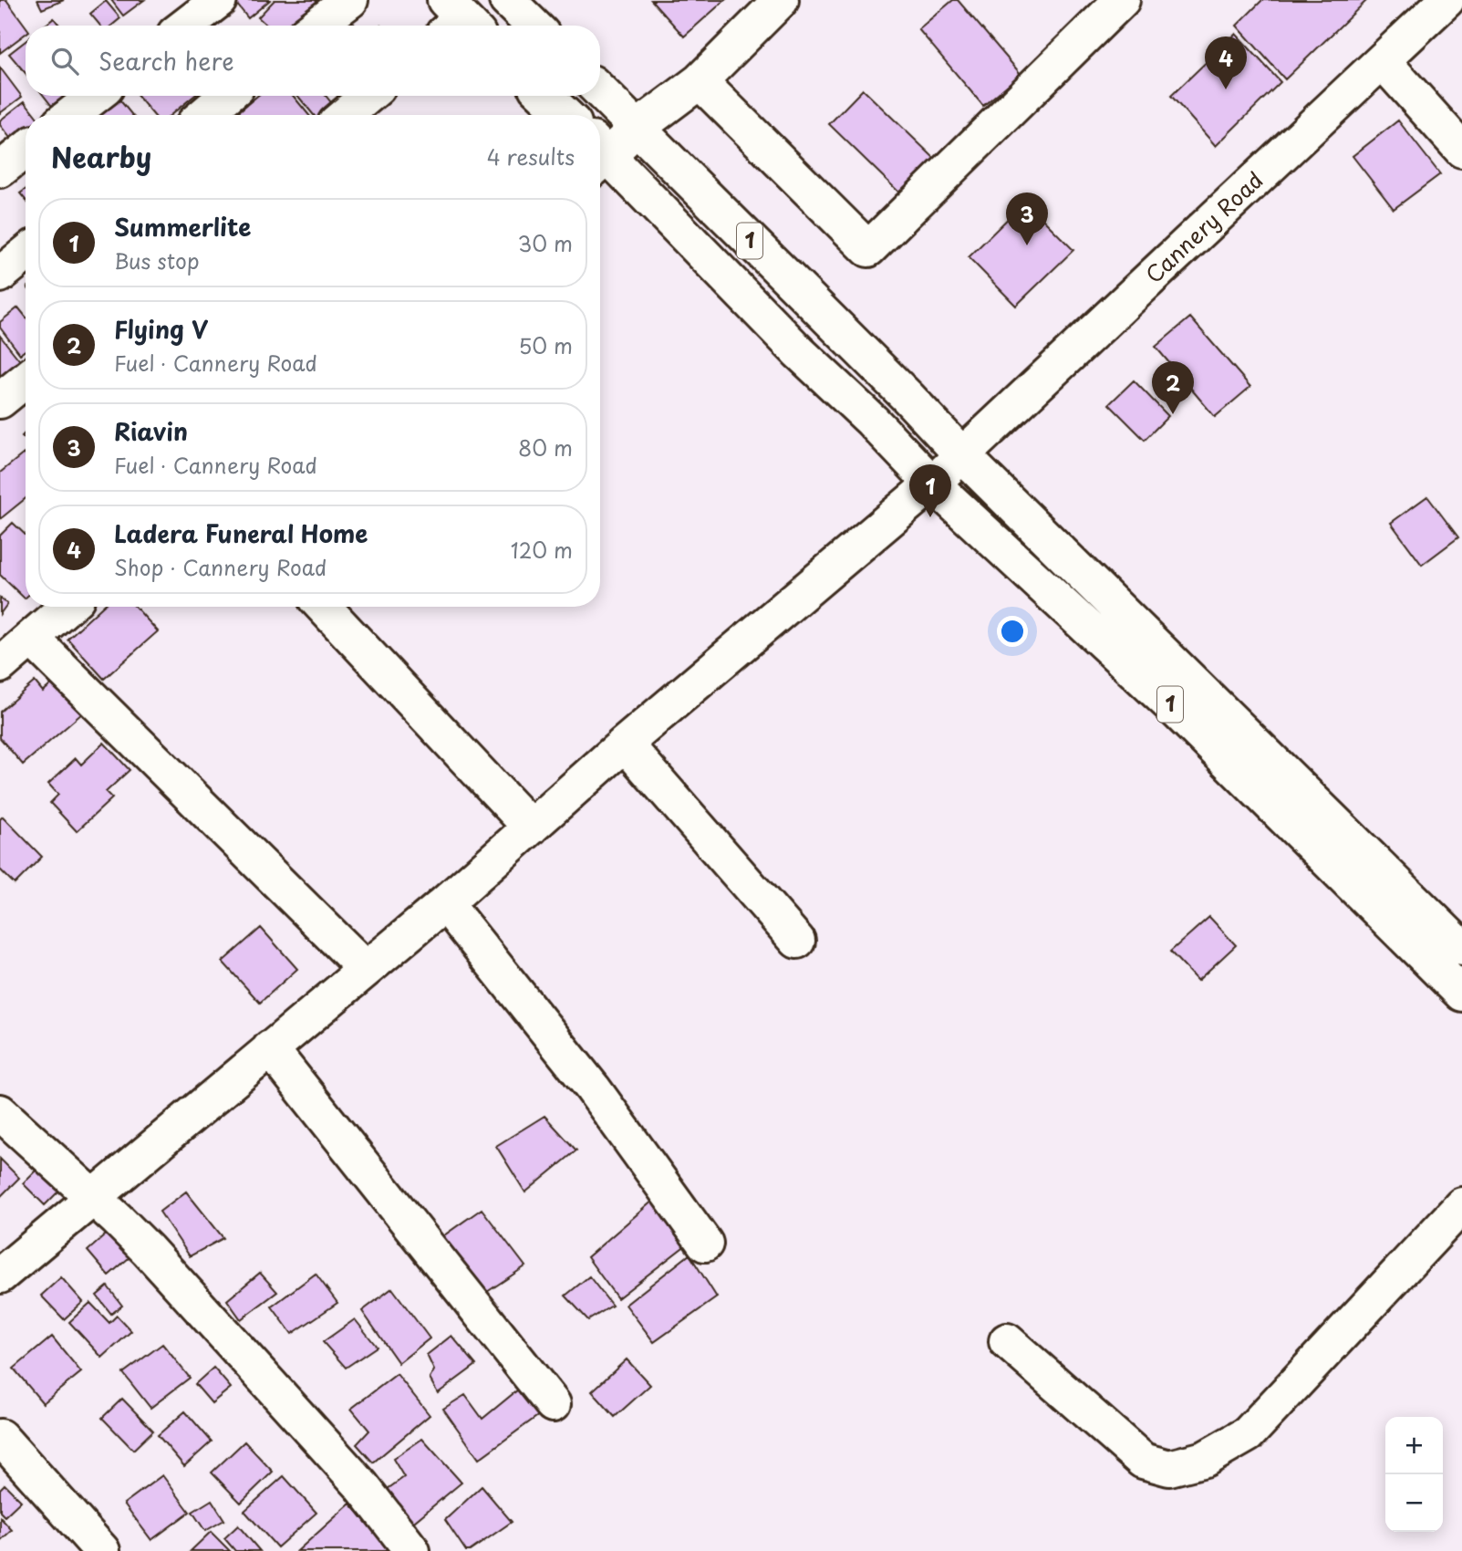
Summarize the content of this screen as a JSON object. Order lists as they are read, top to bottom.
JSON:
{
  "streets": {
    "main road": ["Cannery Road", "1"]
  },
  "crossings": [
    ["Cannery Road", "1"]
  ],
  "page": {
    "search": "Search here",
    "pins": [
      "4",
      "3",
      "2",
      "1"
    ],
    "heading": ["Nearby", "4 results"],
    "list": [
      {
        "mark": "1",
        "name": "Summerlite",
        "note": "Bus stop",
        "value": "30 m"
      },
      {
        "mark": "2",
        "name": "Flying V",
        "note": "Fuel · Cannery Road",
        "value": "50 m"
      },
      {
        "mark": "3",
        "name": "Riavin",
        "note": "Fuel · Cannery Road",
        "value": "80 m"
      },
      {
        "mark": "4",
        "name": "Ladera Funeral Home",
        "note": "Shop · Cannery Road",
        "value": "120 m"
      }
    ],
    "map_buttons": ["+", "−"]
  }
}
